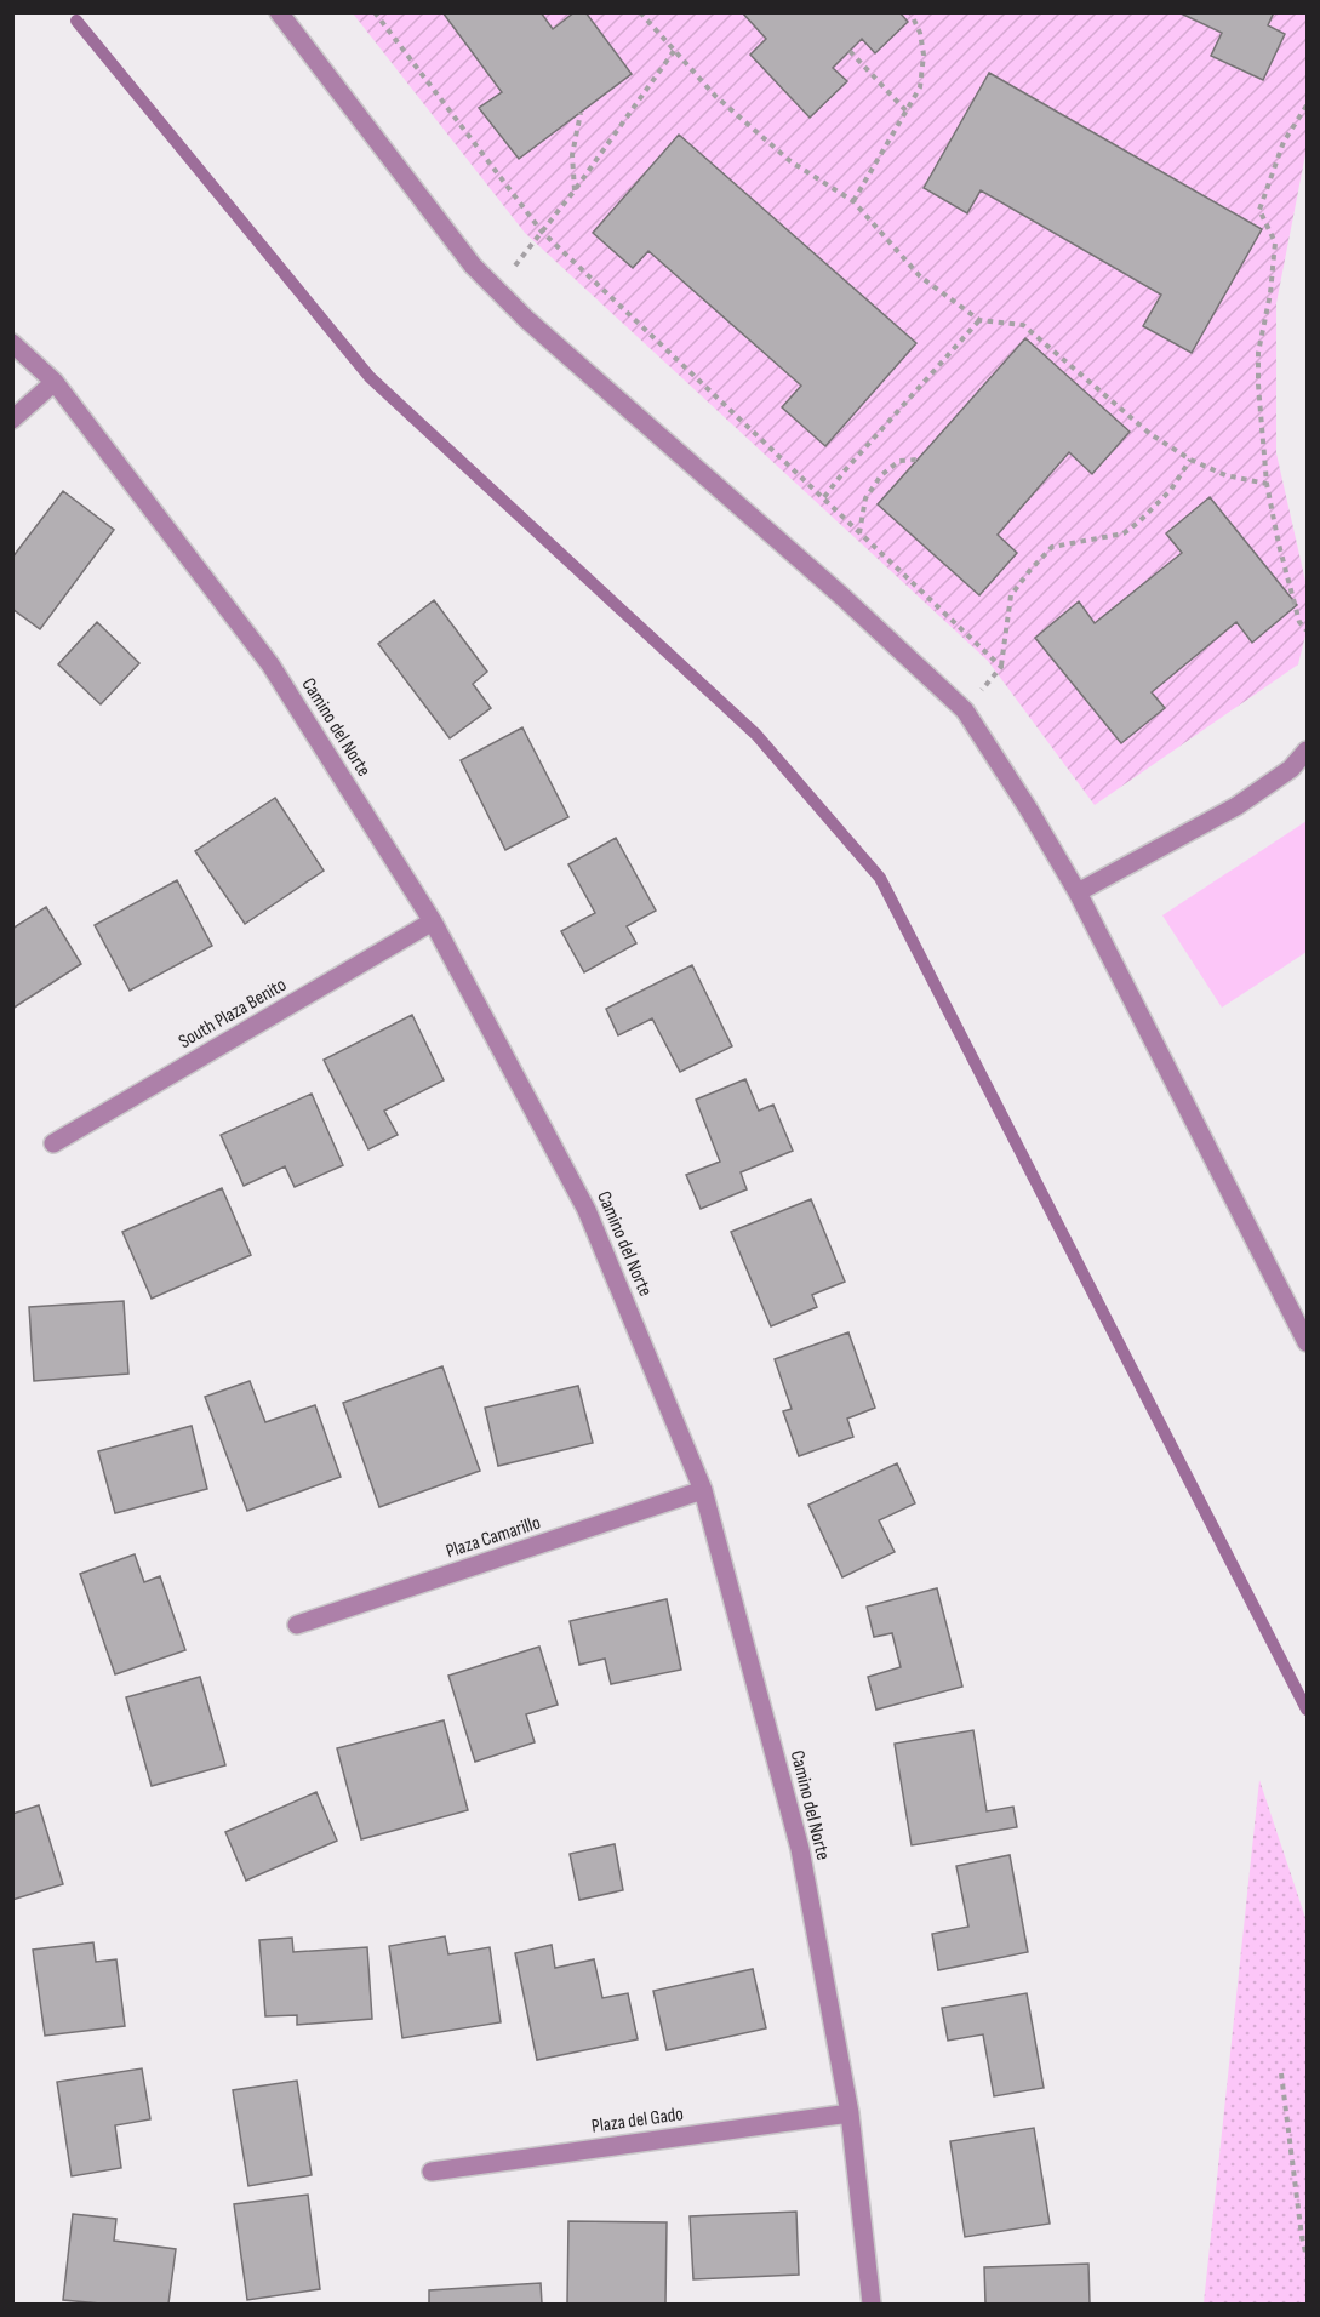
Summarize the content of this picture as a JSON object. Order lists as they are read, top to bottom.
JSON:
{
  "streets": {
    "street": [
      "Camino del Norte",
      "South Plaza Benito",
      "Plaza Camarillo",
      "Plaza del Gado"
    ]
  },
  "crossings": [
    ["Camino del Norte", "South Plaza Benito"],
    ["Camino del Norte", "Plaza Camarillo"],
    ["Camino del Norte", "Plaza del Gado"]
  ]
}
